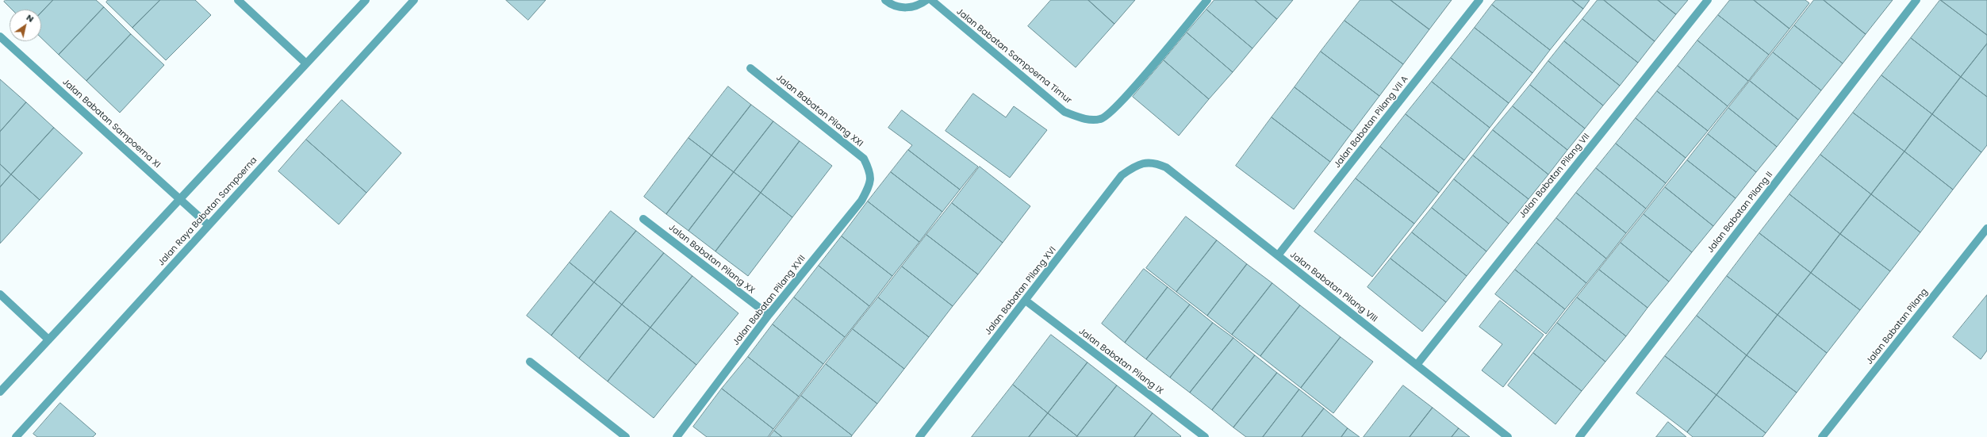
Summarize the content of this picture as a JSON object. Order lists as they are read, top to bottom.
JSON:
{
  "streets": {
    "street": [
      "Jalan Babatan Sampoerna Timur",
      "Jalan Babatan Pilang XXI",
      "Jalan Babatan Pilang VII A",
      "Jalan Babatan Sampoerna XI",
      "Jalan Babatan Pilang VII",
      "Jalan Raya Babatan Sampoerna",
      "Jalan Babatan Pilang II",
      "Jalan Babatan Pilang XX",
      "Jalan Babatan Pilang VIII",
      "Jalan Babatan Pilang XVI",
      "Jalan Babatan Pilang XVII",
      "Jalan Babatan Pilang",
      "Jalan Babatan Pilang IX"
    ]
  },
  "crossings": [
    ["Jalan Babatan Pilang XXI", "Jalan Babatan Pilang XVII"],
    ["Jalan Babatan Pilang VII A", "Jalan Babatan Pilang VIII"],
    ["Jalan Babatan Sampoerna XI", "Jalan Raya Babatan Sampoerna"],
    ["Jalan Babatan Pilang VII", "Jalan Babatan Pilang VIII"],
    ["Jalan Babatan Pilang XX", "Jalan Babatan Pilang XVII"],
    ["Jalan Babatan Pilang VIII", "Jalan Babatan Pilang XVI"],
    ["Jalan Babatan Pilang XVI", "Jalan Babatan Pilang IX"]
  ],
  "north": "top right"
}
